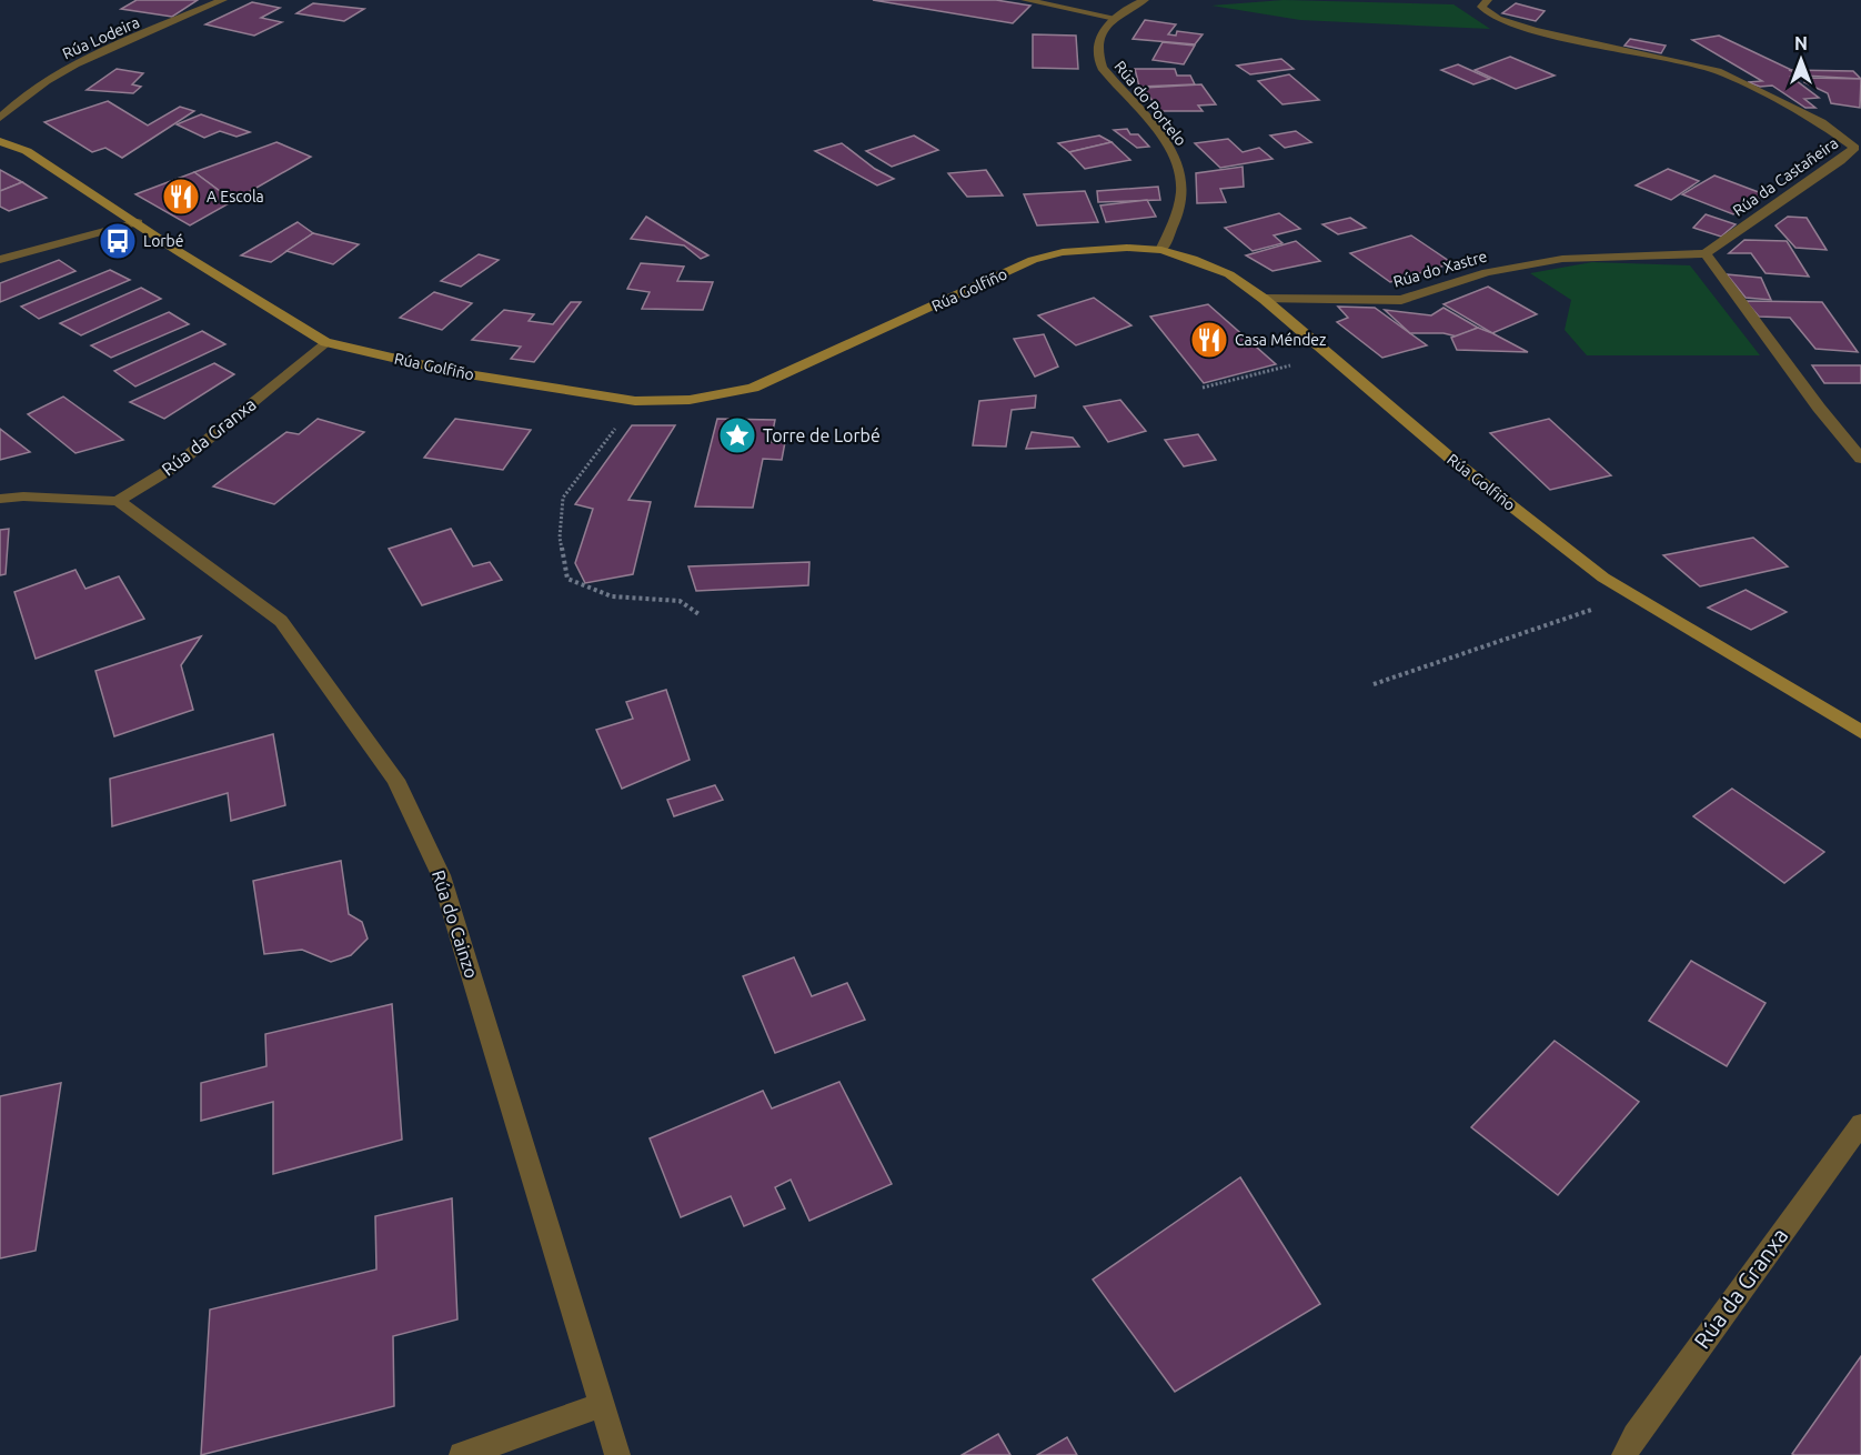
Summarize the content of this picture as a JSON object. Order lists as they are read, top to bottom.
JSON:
{
  "streets": {
    "main road": ["Rúa Golfiño"],
    "street": [
      "Rúa Lodeira",
      "Rúa do Portelo",
      "Rúa da Castañeira",
      "Rúa do Xastre",
      "Rúa da Granxa",
      "Rúa do Cainzo"
    ]
  },
  "crossings": [
    ["Rúa do Portelo", "Rúa Golfiño"],
    ["Rúa da Castañeira", "Rúa do Xastre"],
    ["Rúa do Xastre", "Rúa Golfiño"],
    ["Rúa Golfiño", "Rúa da Granxa"],
    ["Rúa da Granxa", "Rúa do Cainzo"]
  ],
  "places": {
    "restaurant": ["A Escola", "Casa Méndez"],
    "bus stop": ["Lorbé"],
    "place": ["Torre de Lorbé"]
  },
  "north": "top"
}
